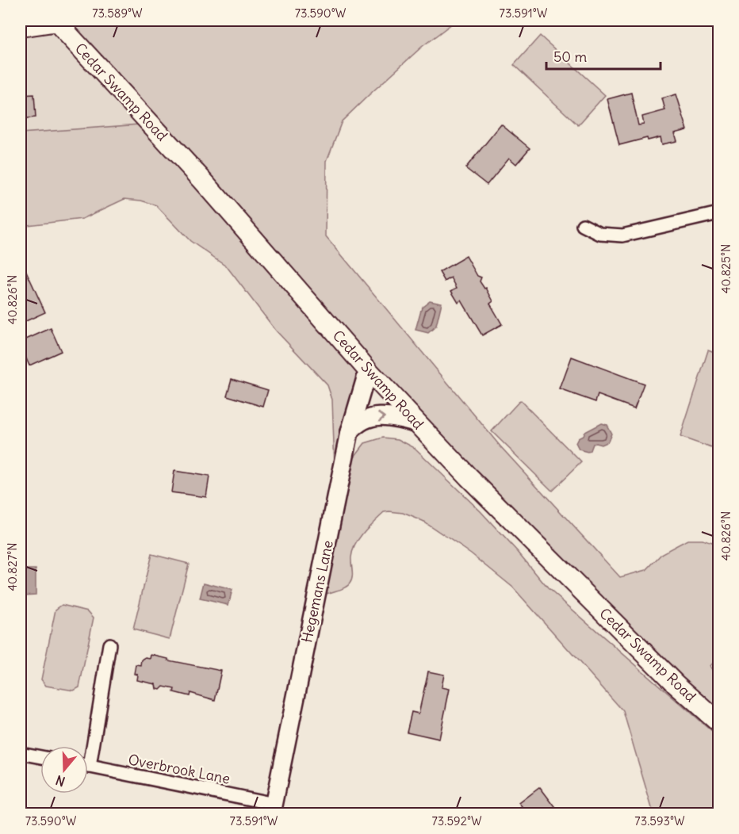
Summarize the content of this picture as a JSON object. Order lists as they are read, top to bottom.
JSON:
{
  "streets": {
    "main road": ["Cedar Swamp Road"],
    "street": ["Hegemans Lane", "Overbrook Lane"]
  },
  "crossings": [
    ["Cedar Swamp Road", "Hegemans Lane"],
    ["Hegemans Lane", "Overbrook Lane"]
  ],
  "scale_bar": "50 m",
  "north": "bottom",
  "coordinates": [
    "73.589°W",
    "73.590°W",
    "73.591°W",
    "40.825°N",
    "40.826°N",
    "40.827°N",
    "73.592°W",
    "73.593°W"
  ]
}
